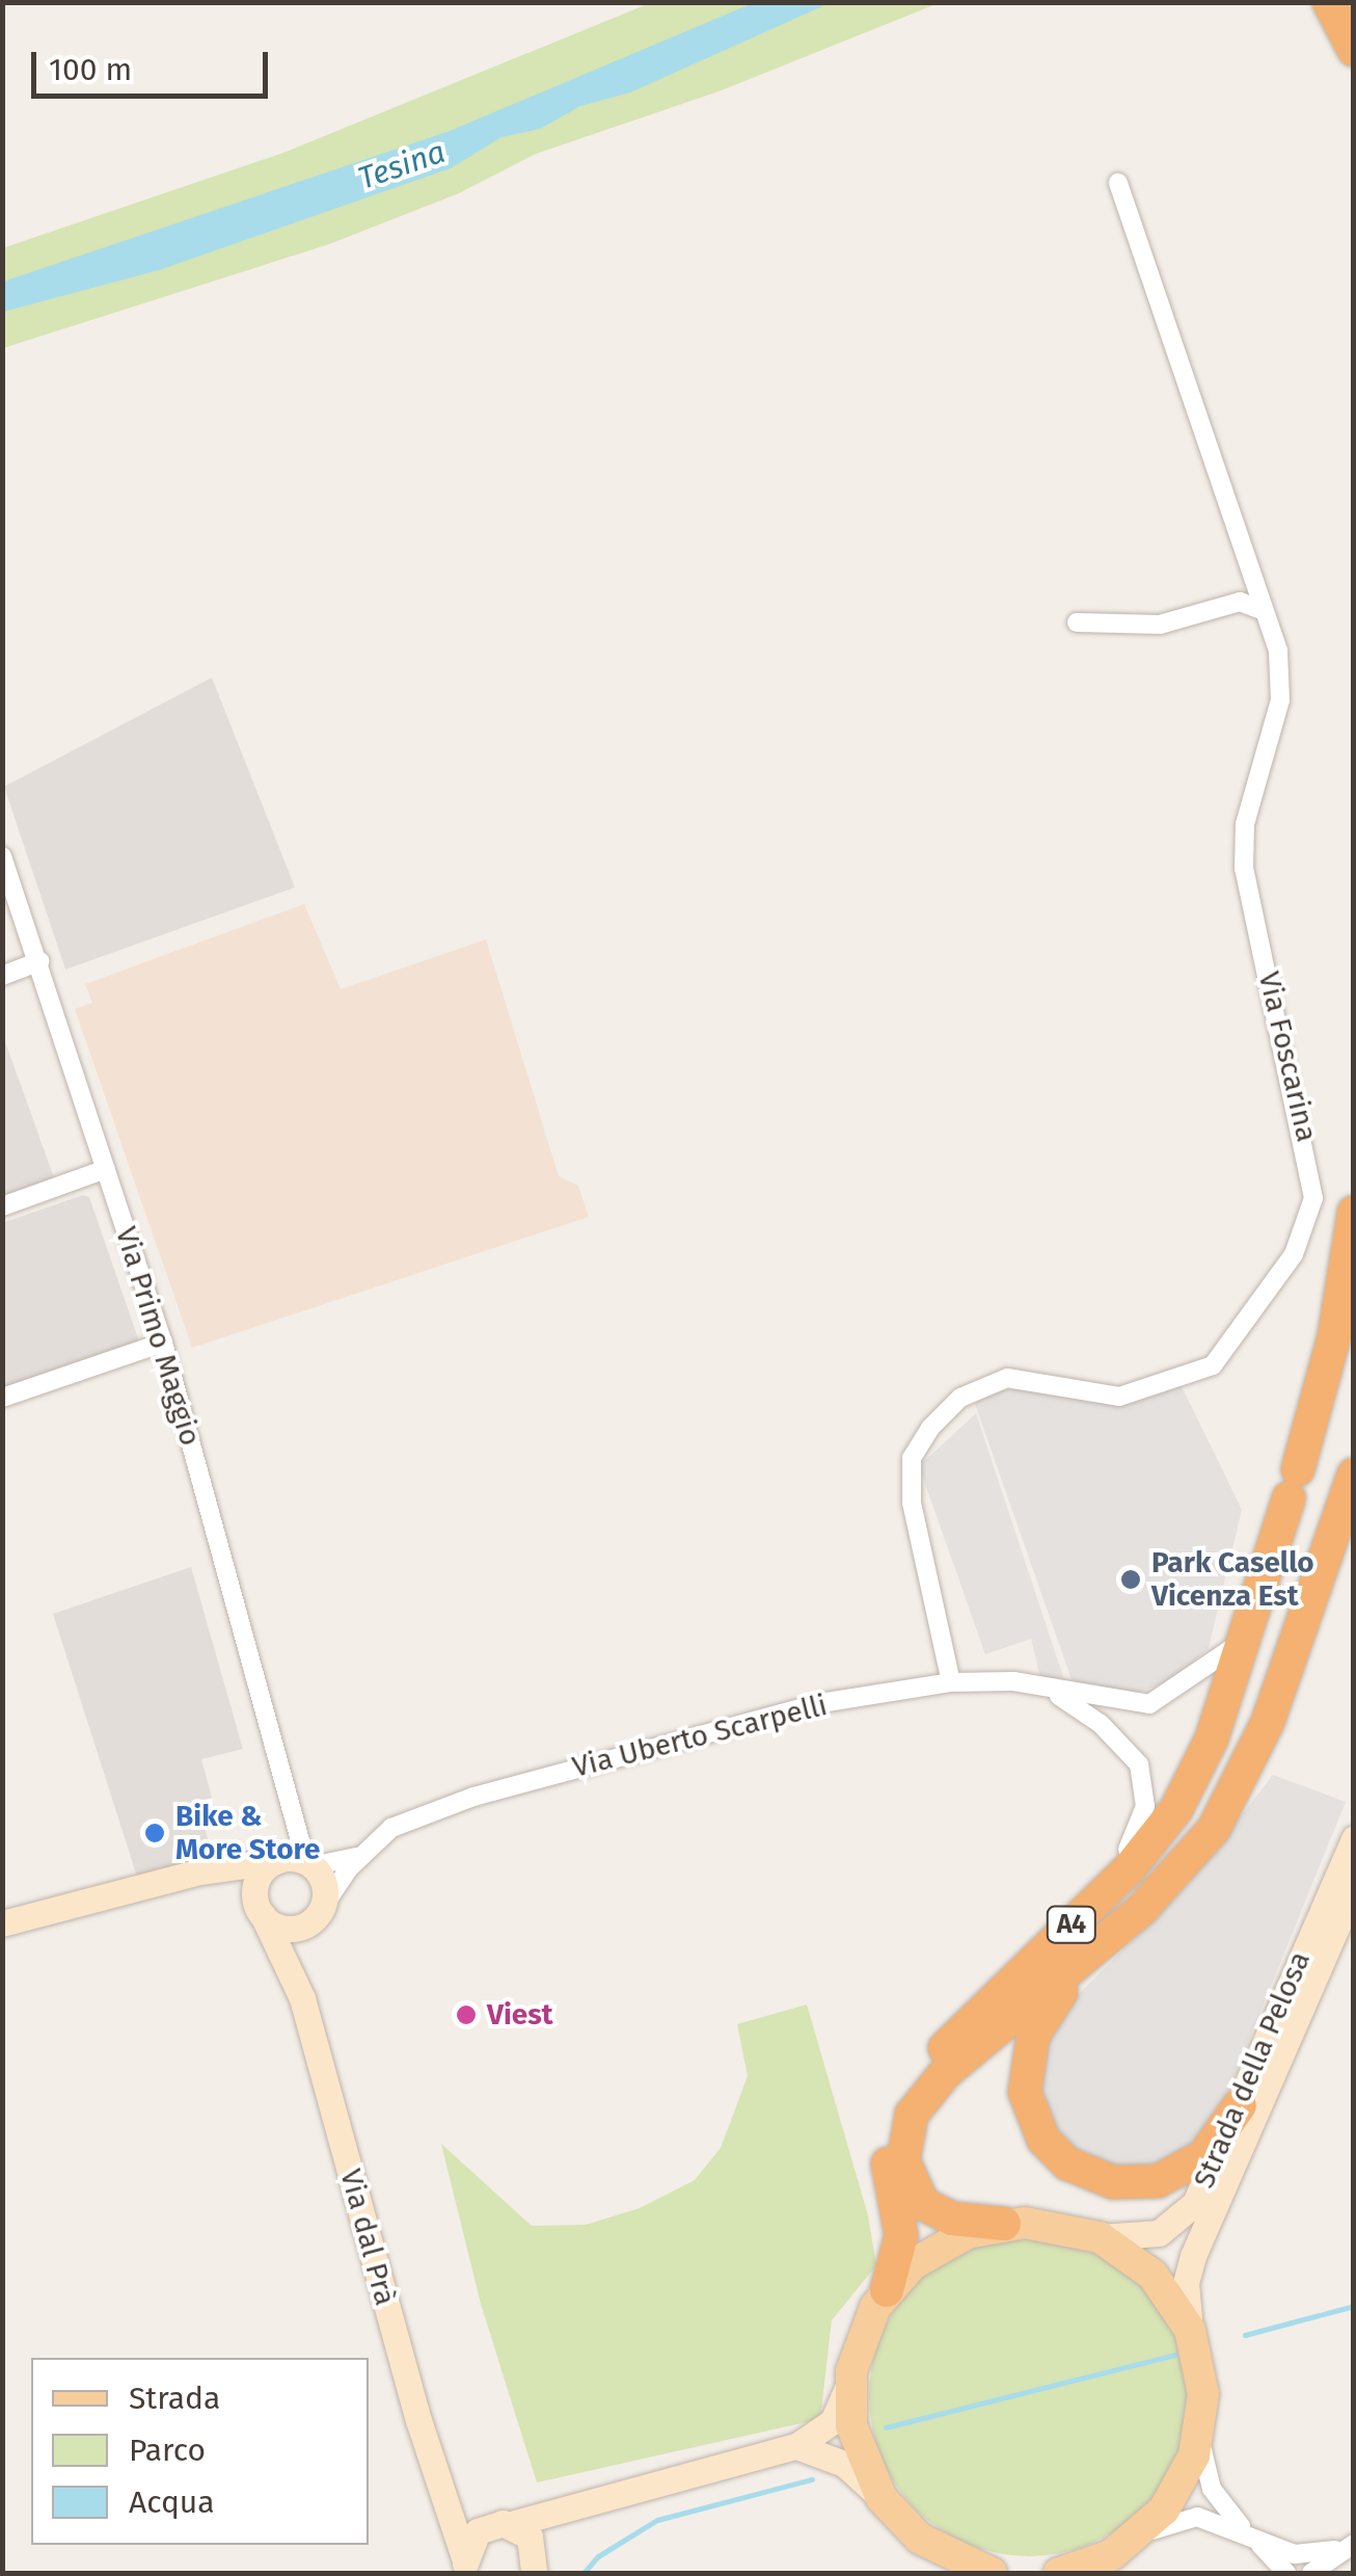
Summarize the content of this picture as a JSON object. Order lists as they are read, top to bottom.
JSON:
{
  "streets": {
    "highway": ["A4"],
    "street": [
      "Via Foscarina",
      "Via Primo Maggio",
      "Via Uberto Scarpelli",
      "Strada della Pelosa",
      "Via dal Prà"
    ]
  },
  "crossings": [
    ["Via Foscarina", "Via Uberto Scarpelli"],
    ["Via Primo Maggio", "Via Uberto Scarpelli"],
    ["Via Primo Maggio", "Via dal Prà"],
    ["Via Uberto Scarpelli", "A4"],
    ["Via Uberto Scarpelli", "Via dal Prà"]
  ],
  "water": ["Tesina"],
  "places": ["Park Casello Vicenza Est", "Bike & More Store", "Viest"],
  "legend": ["Strada", "Parco", "Acqua"],
  "scale_bar": "100 m"
}
